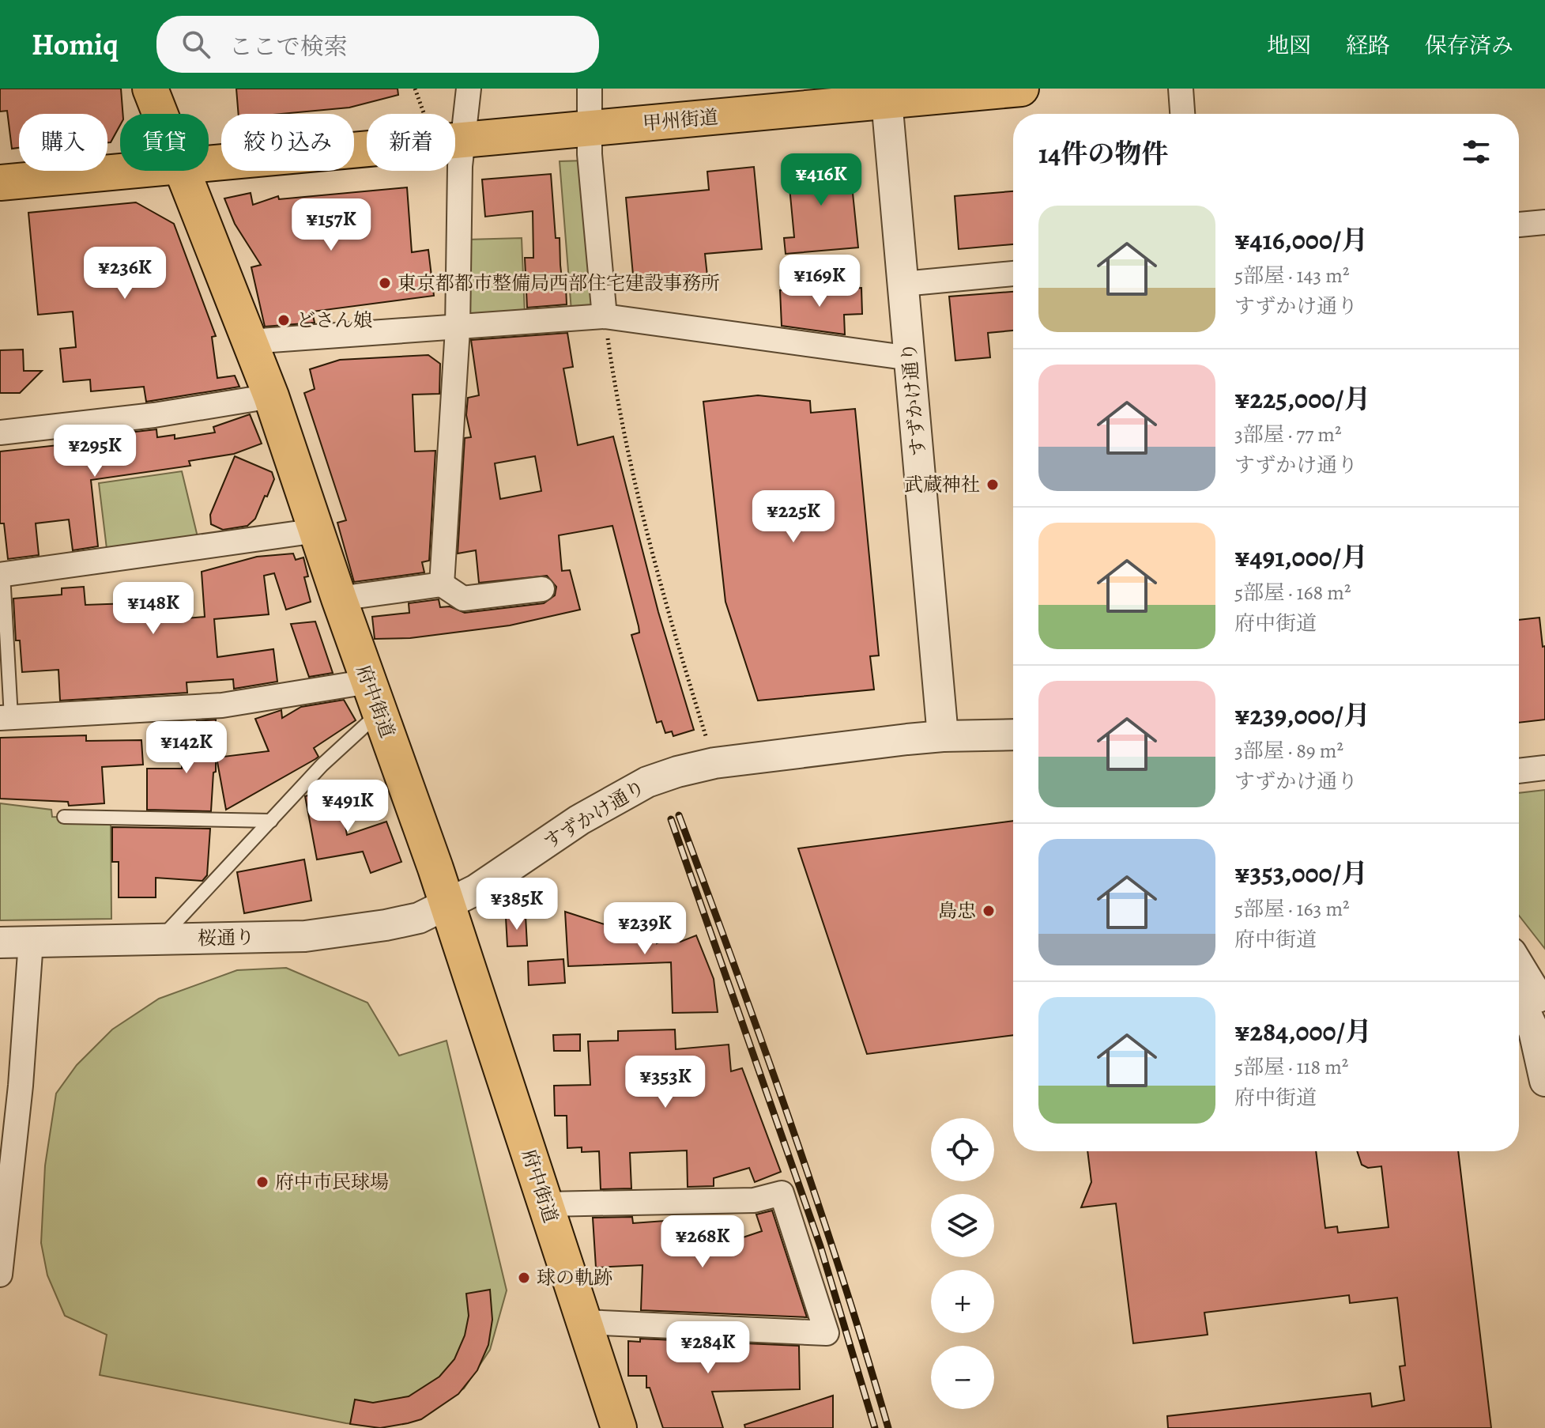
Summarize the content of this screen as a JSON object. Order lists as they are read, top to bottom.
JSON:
{
  "streets": {
    "main road": ["甲州街道", "府中街道"],
    "street": ["すずかけ通り", "桜通り"]
  },
  "crossings": [
    ["甲州街道", "すずかけ通り"],
    ["すずかけ通り", "府中街道"],
    ["すずかけ通り", "桜通り"],
    ["府中街道", "桜通り"]
  ],
  "places": [
    "東京都都市整備局西部住宅建設事務所",
    "どさん娘",
    "武蔵神社",
    "島忠",
    "府中市民球場",
    "球の軌跡"
  ],
  "page": {
    "header": "Homiq",
    "search": "ここで検索",
    "nav": ["地図", "経路", "保存済み"],
    "chip": [
      "購入",
      "賃貸",
      "絞り込み",
      "新着"
    ],
    "heading": "14件の物件",
    "price": [
      "¥416K",
      "¥157K",
      "¥236K",
      "¥169K",
      "¥295K",
      "¥225K",
      "¥148K",
      "¥142K",
      "¥491K",
      "¥385K",
      "¥239K",
      "¥353K",
      "¥268K",
      "¥284K"
    ],
    "list": [
      {
        "name": "¥416,000/月",
        "note": "5部屋 · 143 m² · すずかけ通り"
      },
      {
        "name": "¥225,000/月",
        "note": "3部屋 · 77 m² · すずかけ通り"
      },
      {
        "name": "¥491,000/月",
        "note": "5部屋 · 168 m² · 府中街道"
      },
      {
        "name": "¥239,000/月",
        "note": "3部屋 · 89 m² · すずかけ通り"
      },
      {
        "name": "¥353,000/月",
        "note": "5部屋 · 163 m² · 府中街道"
      },
      {
        "name": "¥284,000/月",
        "note": "5部屋 · 118 m² · 府中街道"
      }
    ],
    "map_buttons": ["+", "−"]
  }
}
